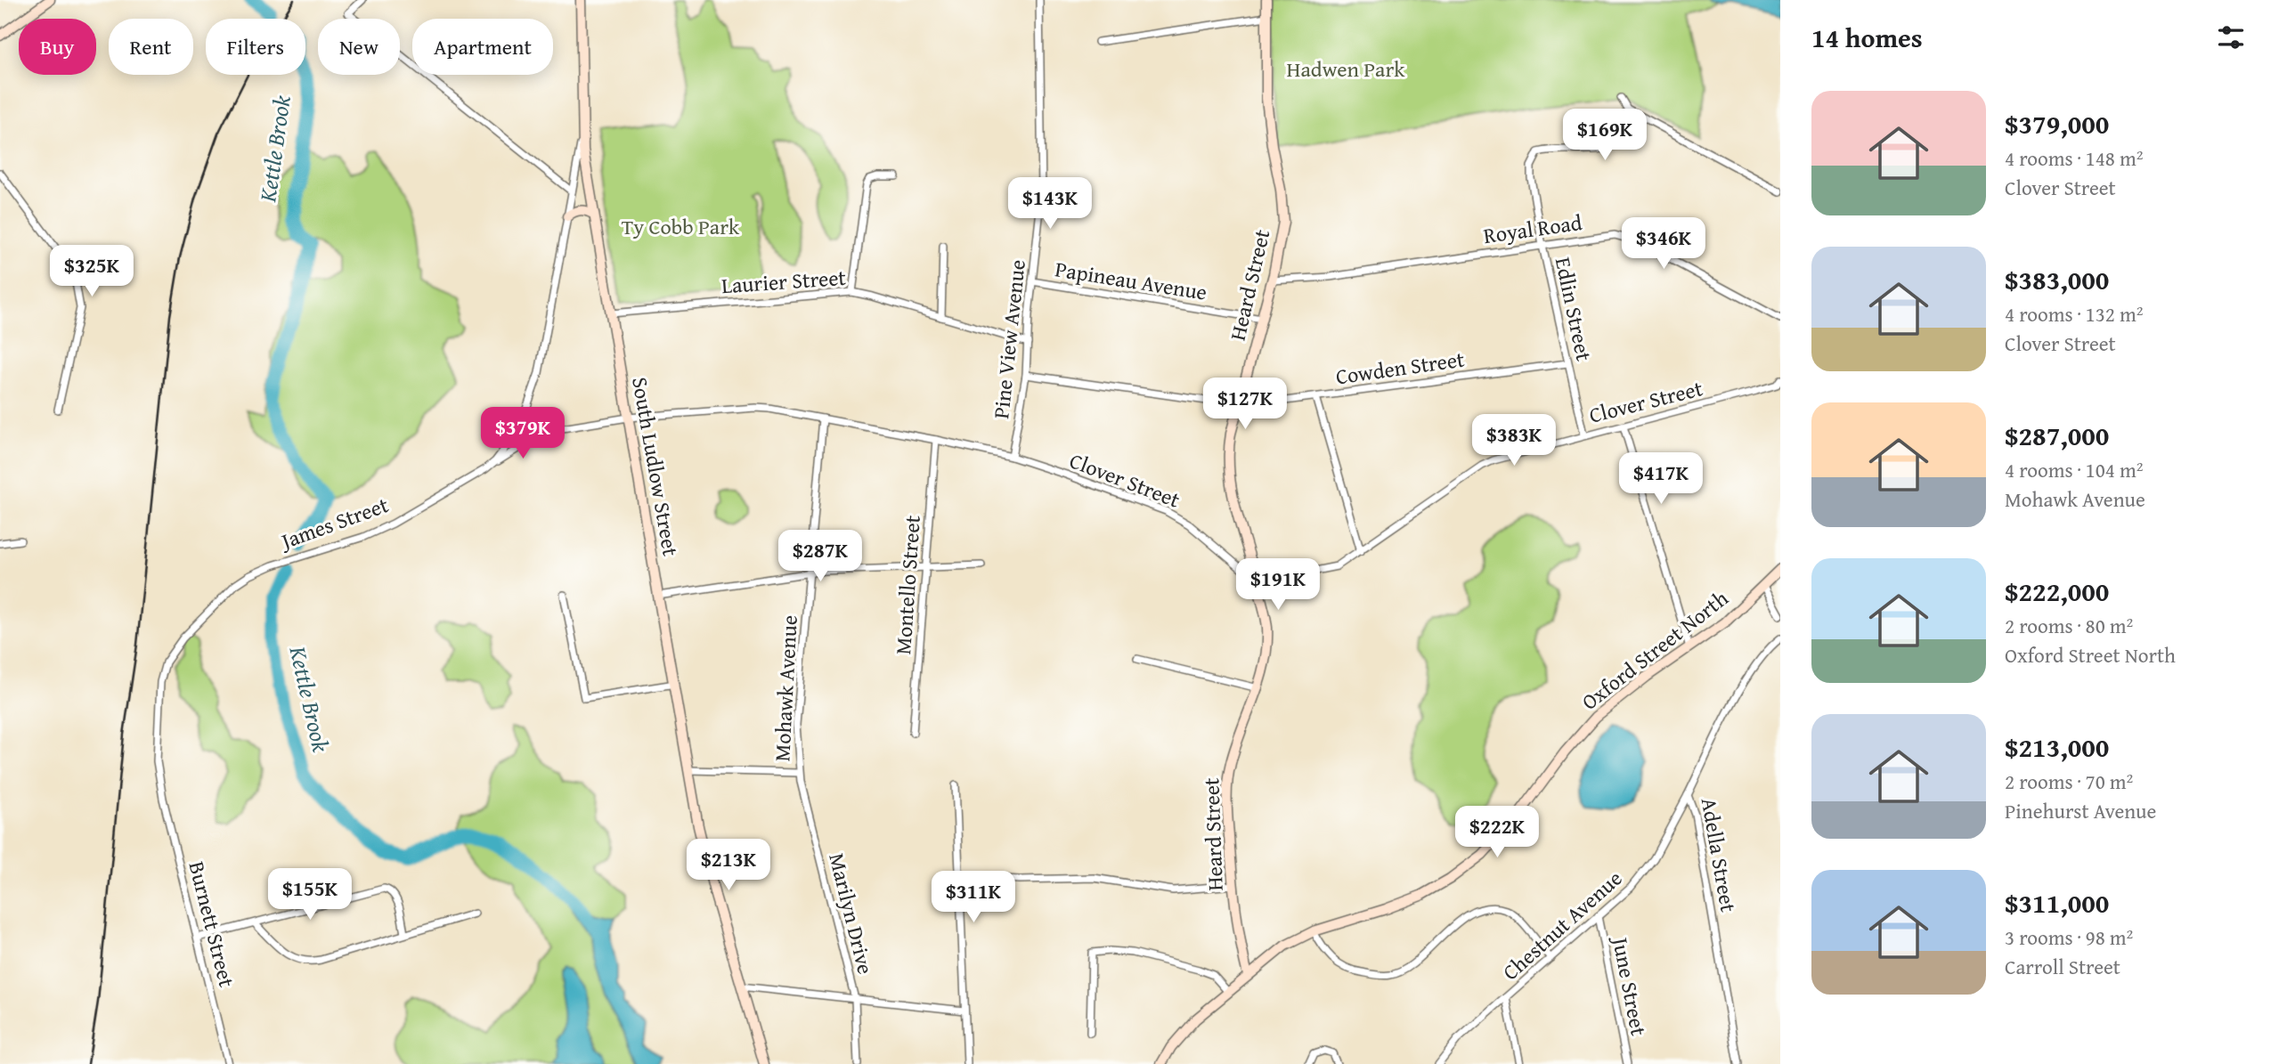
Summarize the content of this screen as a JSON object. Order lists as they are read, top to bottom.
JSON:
{
  "streets": {
    "street": [
      "Royal Road",
      "Papineau Avenue",
      "Laurier Street",
      "Heard Street",
      "Edlin Street",
      "Pine View Avenue",
      "Cowden Street",
      "Clover Street",
      "South Ludlow Street",
      "James Street",
      "Montello Street",
      "Oxford Street North",
      "Mohawk Avenue",
      "Adella Street",
      "Marilyn Drive",
      "Burnett Street",
      "Chestnut Avenue",
      "June Street"
    ]
  },
  "crossings": [
    ["Royal Road", "Heard Street"],
    ["Royal Road", "Edlin Street"],
    ["Papineau Avenue", "Heard Street"],
    ["Papineau Avenue", "Pine View Avenue"],
    ["Laurier Street", "Pine View Avenue"],
    ["Laurier Street", "South Ludlow Street"],
    ["Heard Street", "Cowden Street"],
    ["Heard Street", "Clover Street"],
    ["Heard Street", "Oxford Street North"],
    ["Edlin Street", "Cowden Street"],
    ["Edlin Street", "Clover Street"],
    ["Pine View Avenue", "Cowden Street"],
    ["Pine View Avenue", "Clover Street"],
    ["Clover Street", "South Ludlow Street"],
    ["Clover Street", "James Street"],
    ["Clover Street", "Montello Street"],
    ["Clover Street", "Mohawk Avenue"],
    ["South Ludlow Street", "James Street"],
    ["James Street", "Burnett Street"],
    ["Mohawk Avenue", "Marilyn Drive"],
    ["Adella Street", "Chestnut Avenue"],
    ["Chestnut Avenue", "June Street"]
  ],
  "water": ["Kettle Brook"],
  "parks": ["Hadwen Park", "Ty Cobb Park"],
  "page": {
    "heading": "14 homes",
    "chip": [
      "Buy",
      "Rent",
      "Filters",
      "New",
      "Apartment"
    ],
    "list": [
      {
        "name": "$379,000",
        "note": "4 rooms · 148 m² · Clover Street"
      },
      {
        "name": "$383,000",
        "note": "4 rooms · 132 m² · Clover Street"
      },
      {
        "name": "$287,000",
        "note": "4 rooms · 104 m² · Mohawk Avenue"
      },
      {
        "name": "$222,000",
        "note": "2 rooms · 80 m² · Oxford Street North"
      },
      {
        "name": "$213,000",
        "note": "2 rooms · 70 m² · Pinehurst Avenue"
      },
      {
        "name": "$311,000",
        "note": "3 rooms · 98 m² · Carroll Street"
      }
    ],
    "price": [
      "$169K",
      "$143K",
      "$346K",
      "$325K",
      "$127K",
      "$379K",
      "$383K",
      "$417K",
      "$287K",
      "$191K",
      "$222K",
      "$213K",
      "$155K",
      "$311K"
    ]
  }
}
